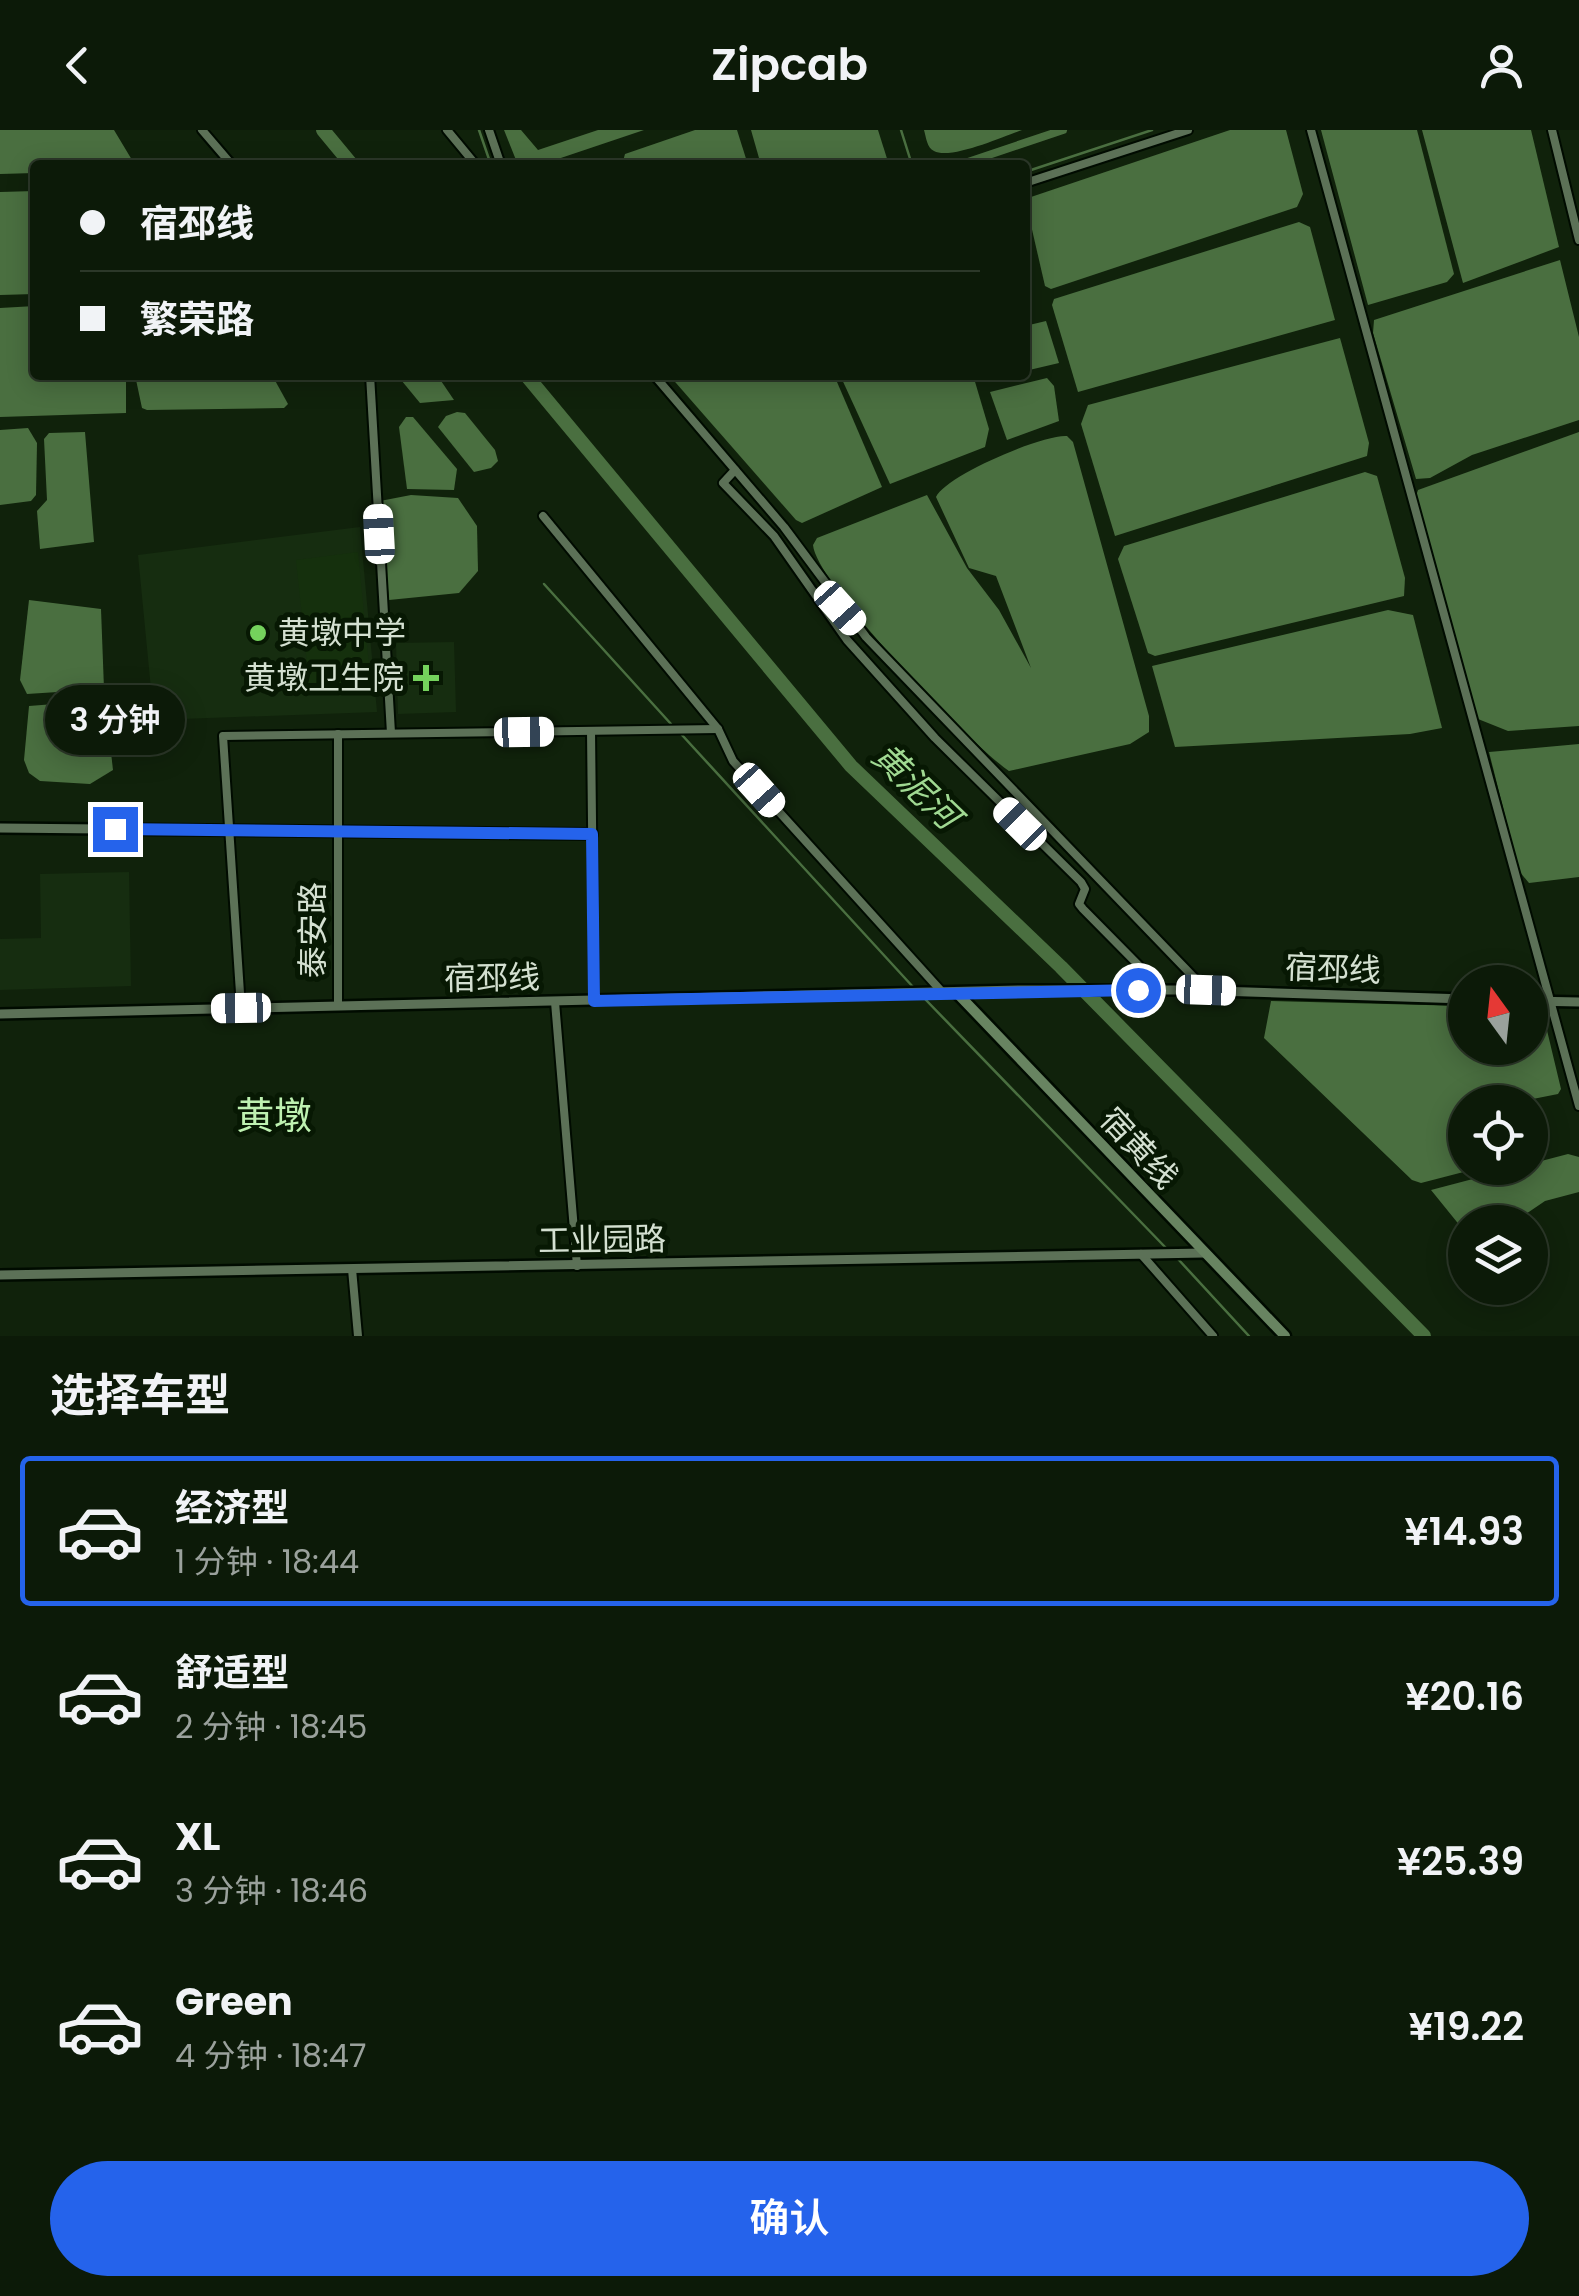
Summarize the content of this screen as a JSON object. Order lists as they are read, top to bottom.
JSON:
{
  "streets": {
    "main road": ["宿黄线"],
    "street": ["泰安路", "宿邳线", "工业园路"]
  },
  "crossings": [
    ["泰安路", "宿邳线"],
    ["宿邳线", "宿黄线"],
    ["宿黄线", "工业园路"]
  ],
  "districts": ["黄墩"],
  "water": ["黄泥河"],
  "places": {
    "other": ["黄墩中学"],
    "health": ["黄墩卫生院"]
  },
  "north": "top",
  "page": {
    "header": "Zipcab",
    "banner": ["宿邳线", "繁荣路"],
    "bubble": "3 分钟",
    "heading": "选择车型",
    "list": [
      {
        "name": "经济型",
        "note": "1 分钟 · 18:44",
        "value": "¥14.93"
      },
      {
        "name": "舒适型",
        "note": "2 分钟 · 18:45",
        "value": "¥20.16"
      },
      {
        "name": "XL",
        "note": "3 分钟 · 18:46",
        "value": "¥25.39"
      },
      {
        "name": "Green",
        "note": "4 分钟 · 18:47",
        "value": "¥19.22"
      }
    ],
    "buttons": "确认"
  }
}
